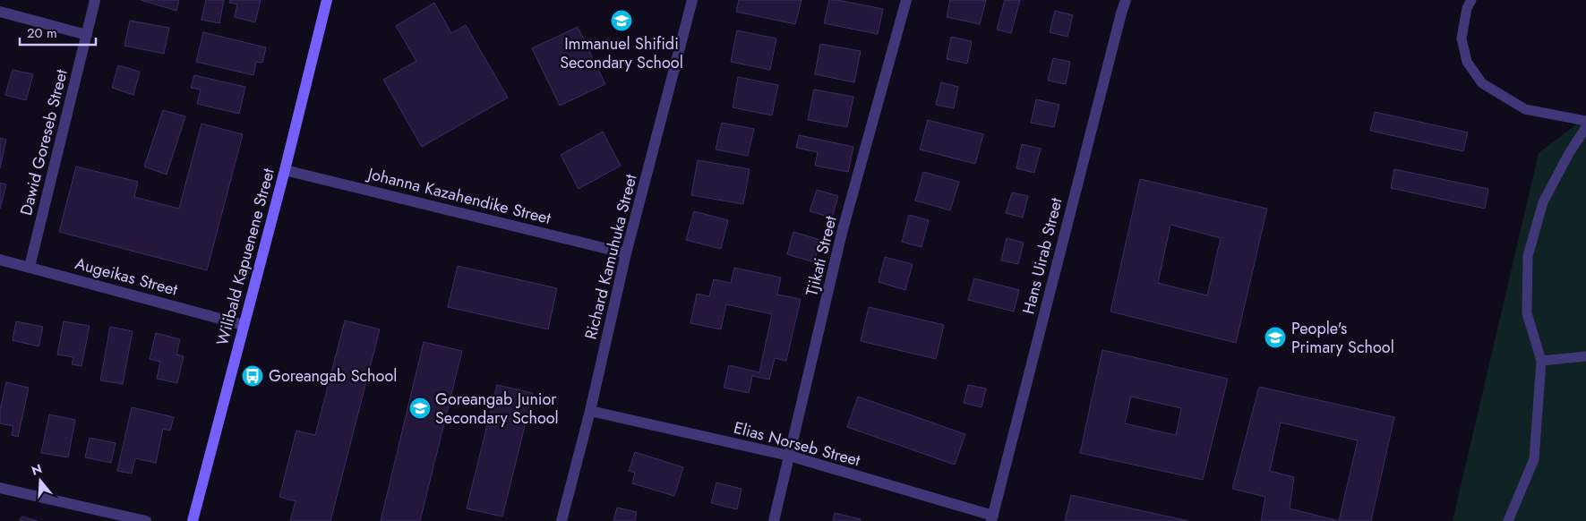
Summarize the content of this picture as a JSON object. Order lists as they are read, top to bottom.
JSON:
{
  "streets": {
    "street": [
      "Dawid Goreseb Street",
      "Johanna Kazahendike Street",
      "Tjikati Street",
      "Hans Uirab Street",
      "Wilibald Kapuenene Street",
      "Richard Kamuhuka Street",
      "Augeikas Street",
      "Elias Norseb Street"
    ]
  },
  "crossings": [
    ["Dawid Goreseb Street", "Augeikas Street"],
    ["Johanna Kazahendike Street", "Wilibald Kapuenene Street"],
    ["Johanna Kazahendike Street", "Richard Kamuhuka Street"],
    ["Tjikati Street", "Elias Norseb Street"],
    ["Hans Uirab Street", "Elias Norseb Street"],
    ["Wilibald Kapuenene Street", "Augeikas Street"],
    ["Richard Kamuhuka Street", "Elias Norseb Street"]
  ],
  "places": {
    "school or university": ["Immanuel Shifidi Secondary School", "People's Primary School", "Goreangab Junior Secondary School"],
    "bus stop": ["Goreangab School"]
  },
  "scale_bar": "20 m",
  "north": "top"
}
